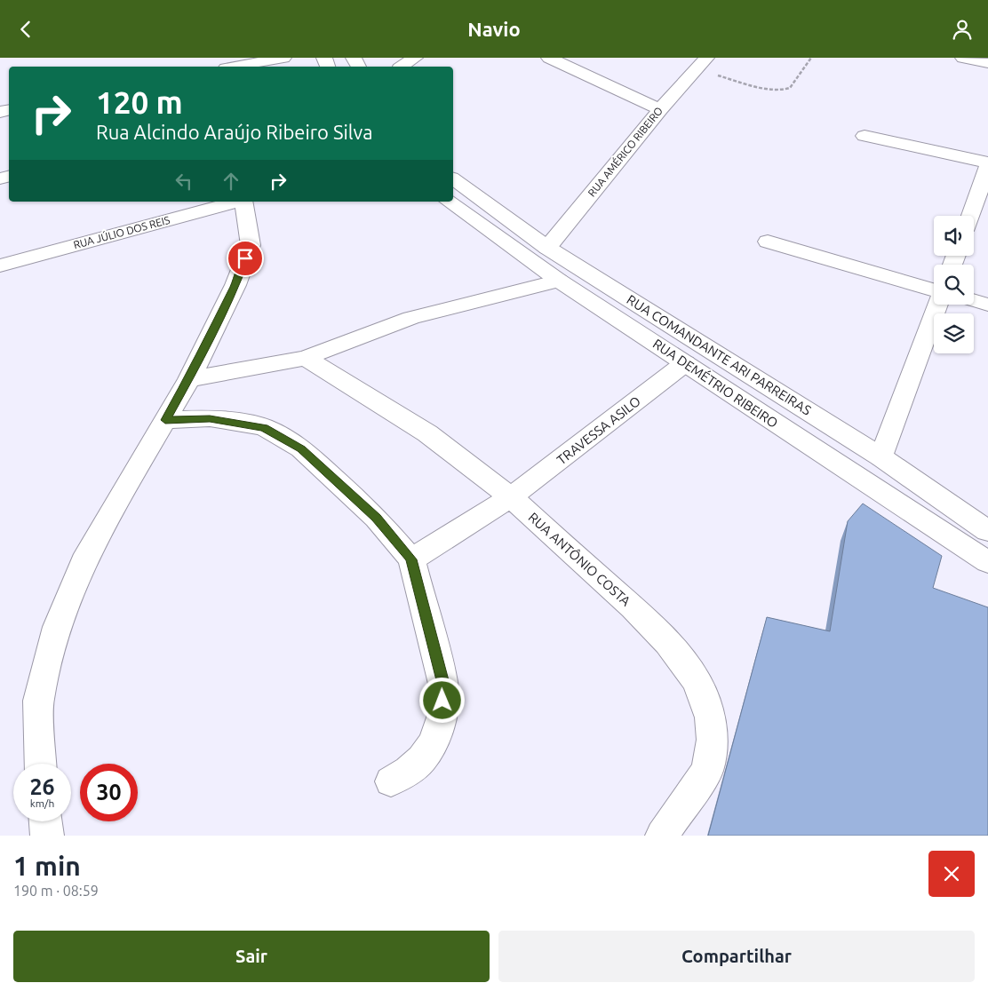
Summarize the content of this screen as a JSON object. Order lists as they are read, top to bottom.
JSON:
{
  "streets": {
    "street": [
      "RUA AMÉRICO RIBEIRO",
      "RUA JÚLIO DOS REIS",
      "RUA COMANDANTE ARI PARREIRAS",
      "RUA DEMÉTRIO RIBEIRO",
      "TRAVESSA ASILO",
      "RUA ANTÔNIO COSTA"
    ]
  },
  "crossings": [
    ["RUA AMÉRICO RIBEIRO", "RUA COMANDANTE ARI PARREIRAS"],
    ["RUA DEMÉTRIO RIBEIRO", "TRAVESSA ASILO"],
    ["TRAVESSA ASILO", "RUA ANTÔNIO COSTA"]
  ],
  "page": {
    "header": "Navio",
    "turn": ["120 m", "Rua Alcindo Araújo Ribeiro Silva"],
    "speed": "26 km/h",
    "limit": "30",
    "heading": ["1 min", "190 m · 08:59"],
    "buttons": ["Sair", "Compartilhar"]
  }
}
